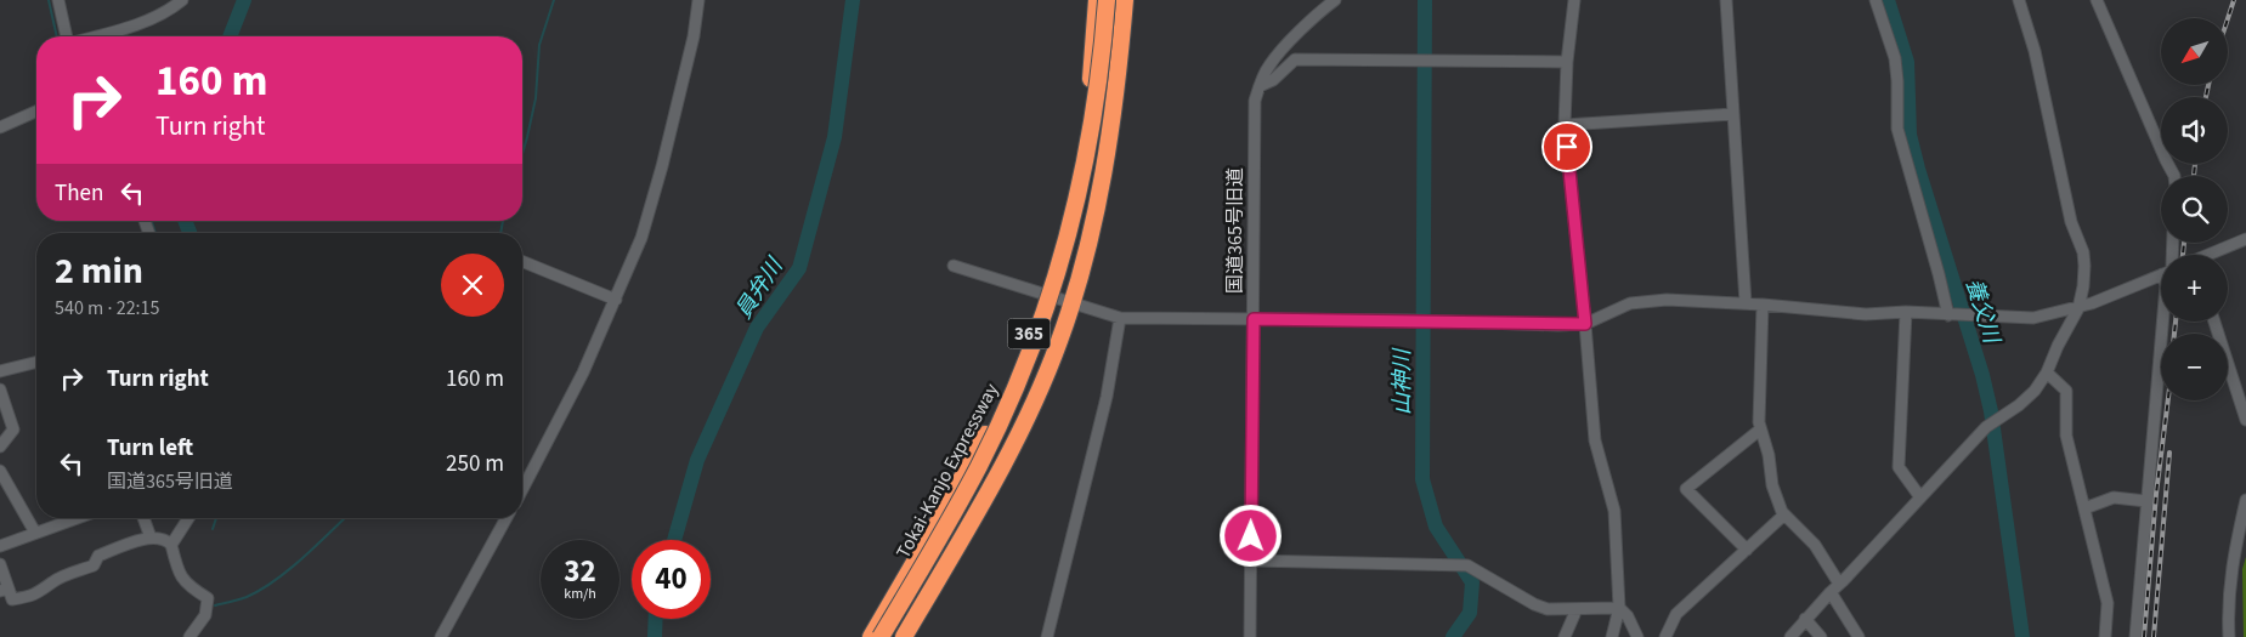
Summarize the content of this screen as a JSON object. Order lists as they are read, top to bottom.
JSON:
{
  "streets": {
    "highway": ["365", "Tokai-Kanjo Expressway"],
    "street": ["国道365号旧道"]
  },
  "water": ["員弁川", "養父川", "山神川"],
  "north": "bottom left",
  "page": {
    "map_buttons": ["+", "−"],
    "turn": ["160 m", "Turn right"],
    "then": "Then",
    "heading": ["2 min", "540 m · 22:15"],
    "list": [
      {
        "name": "Turn right",
        "value": "160 m"
      },
      {
        "name": "Turn left",
        "note": "国道365号旧道",
        "value": "250 m"
      }
    ],
    "speed": "32 km/h",
    "limit": "40"
  }
}
